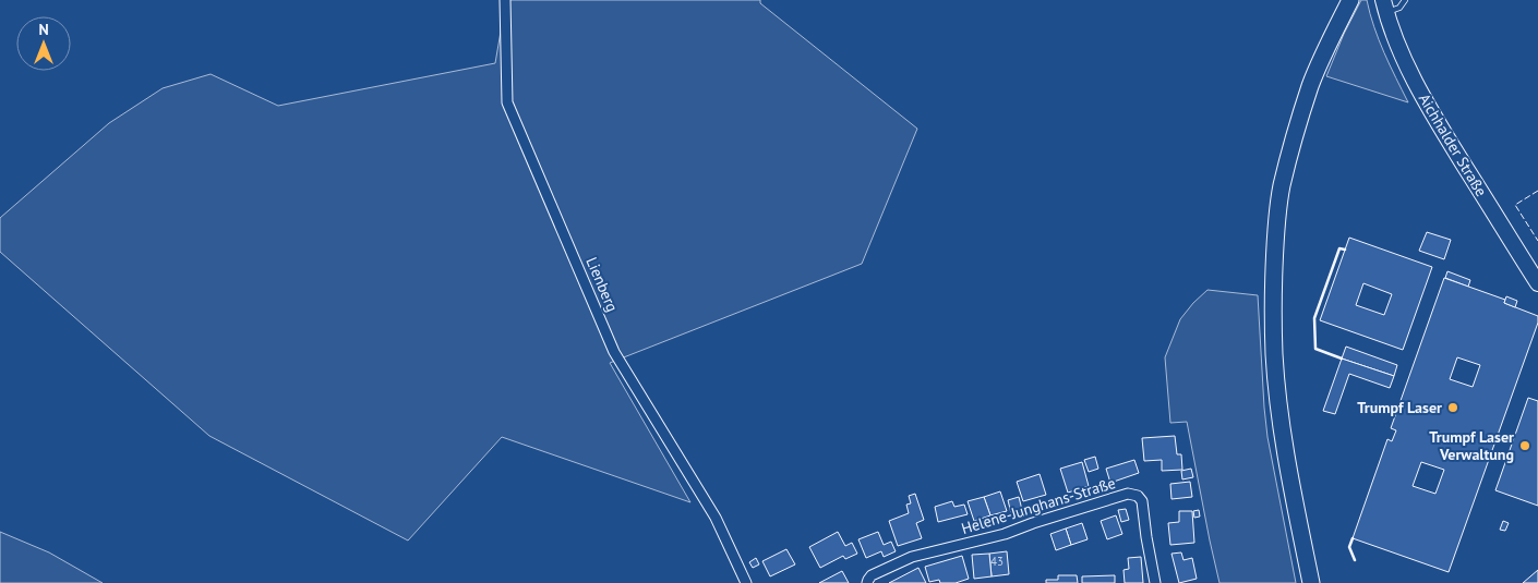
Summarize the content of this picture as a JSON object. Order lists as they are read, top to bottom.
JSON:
{
  "streets": {
    "street": ["Aichhalder Straße", "Lienberg", "Helene-Junghans-Straße"]
  },
  "places": ["Trumpf Laser", "Trumpf Laser Verwaltung"],
  "house_numbers": ["43"],
  "north": "top"
}
